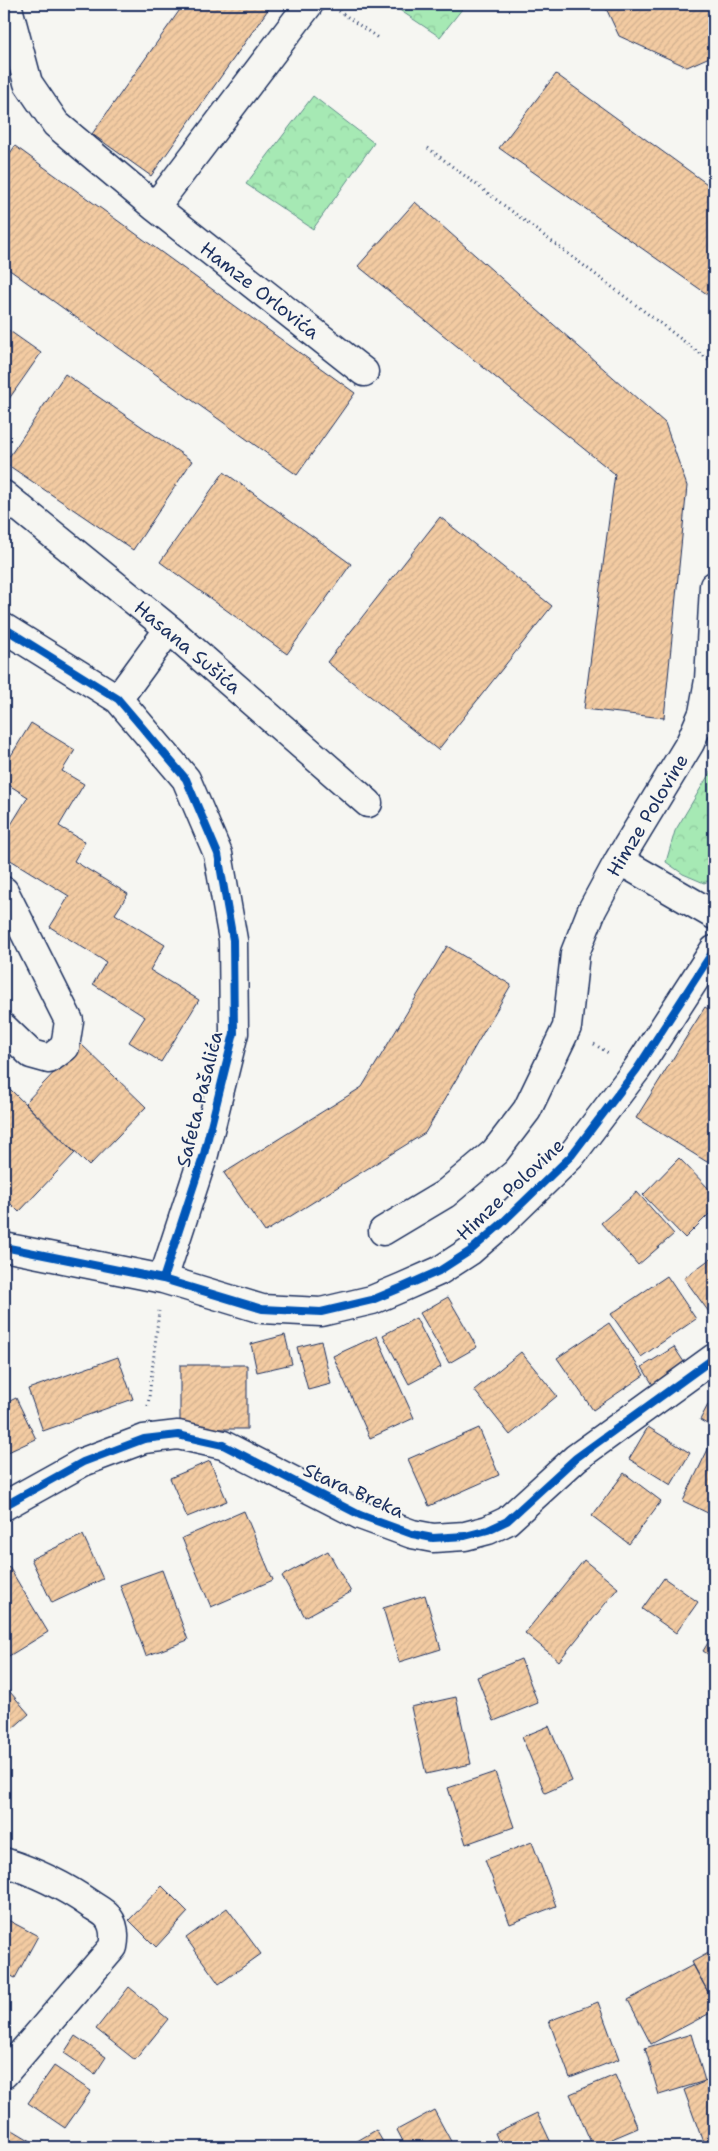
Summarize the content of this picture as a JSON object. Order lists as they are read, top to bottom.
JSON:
{
  "streets": {
    "street": [
      "Hamze Orlovića",
      "Hasana Sušića",
      "Himze Polovine",
      "Safeta Pašalića",
      "Stara Breka"
    ]
  },
  "crossings": [
    ["Himze Polovine", "Safeta Pašalića"]
  ]
}
